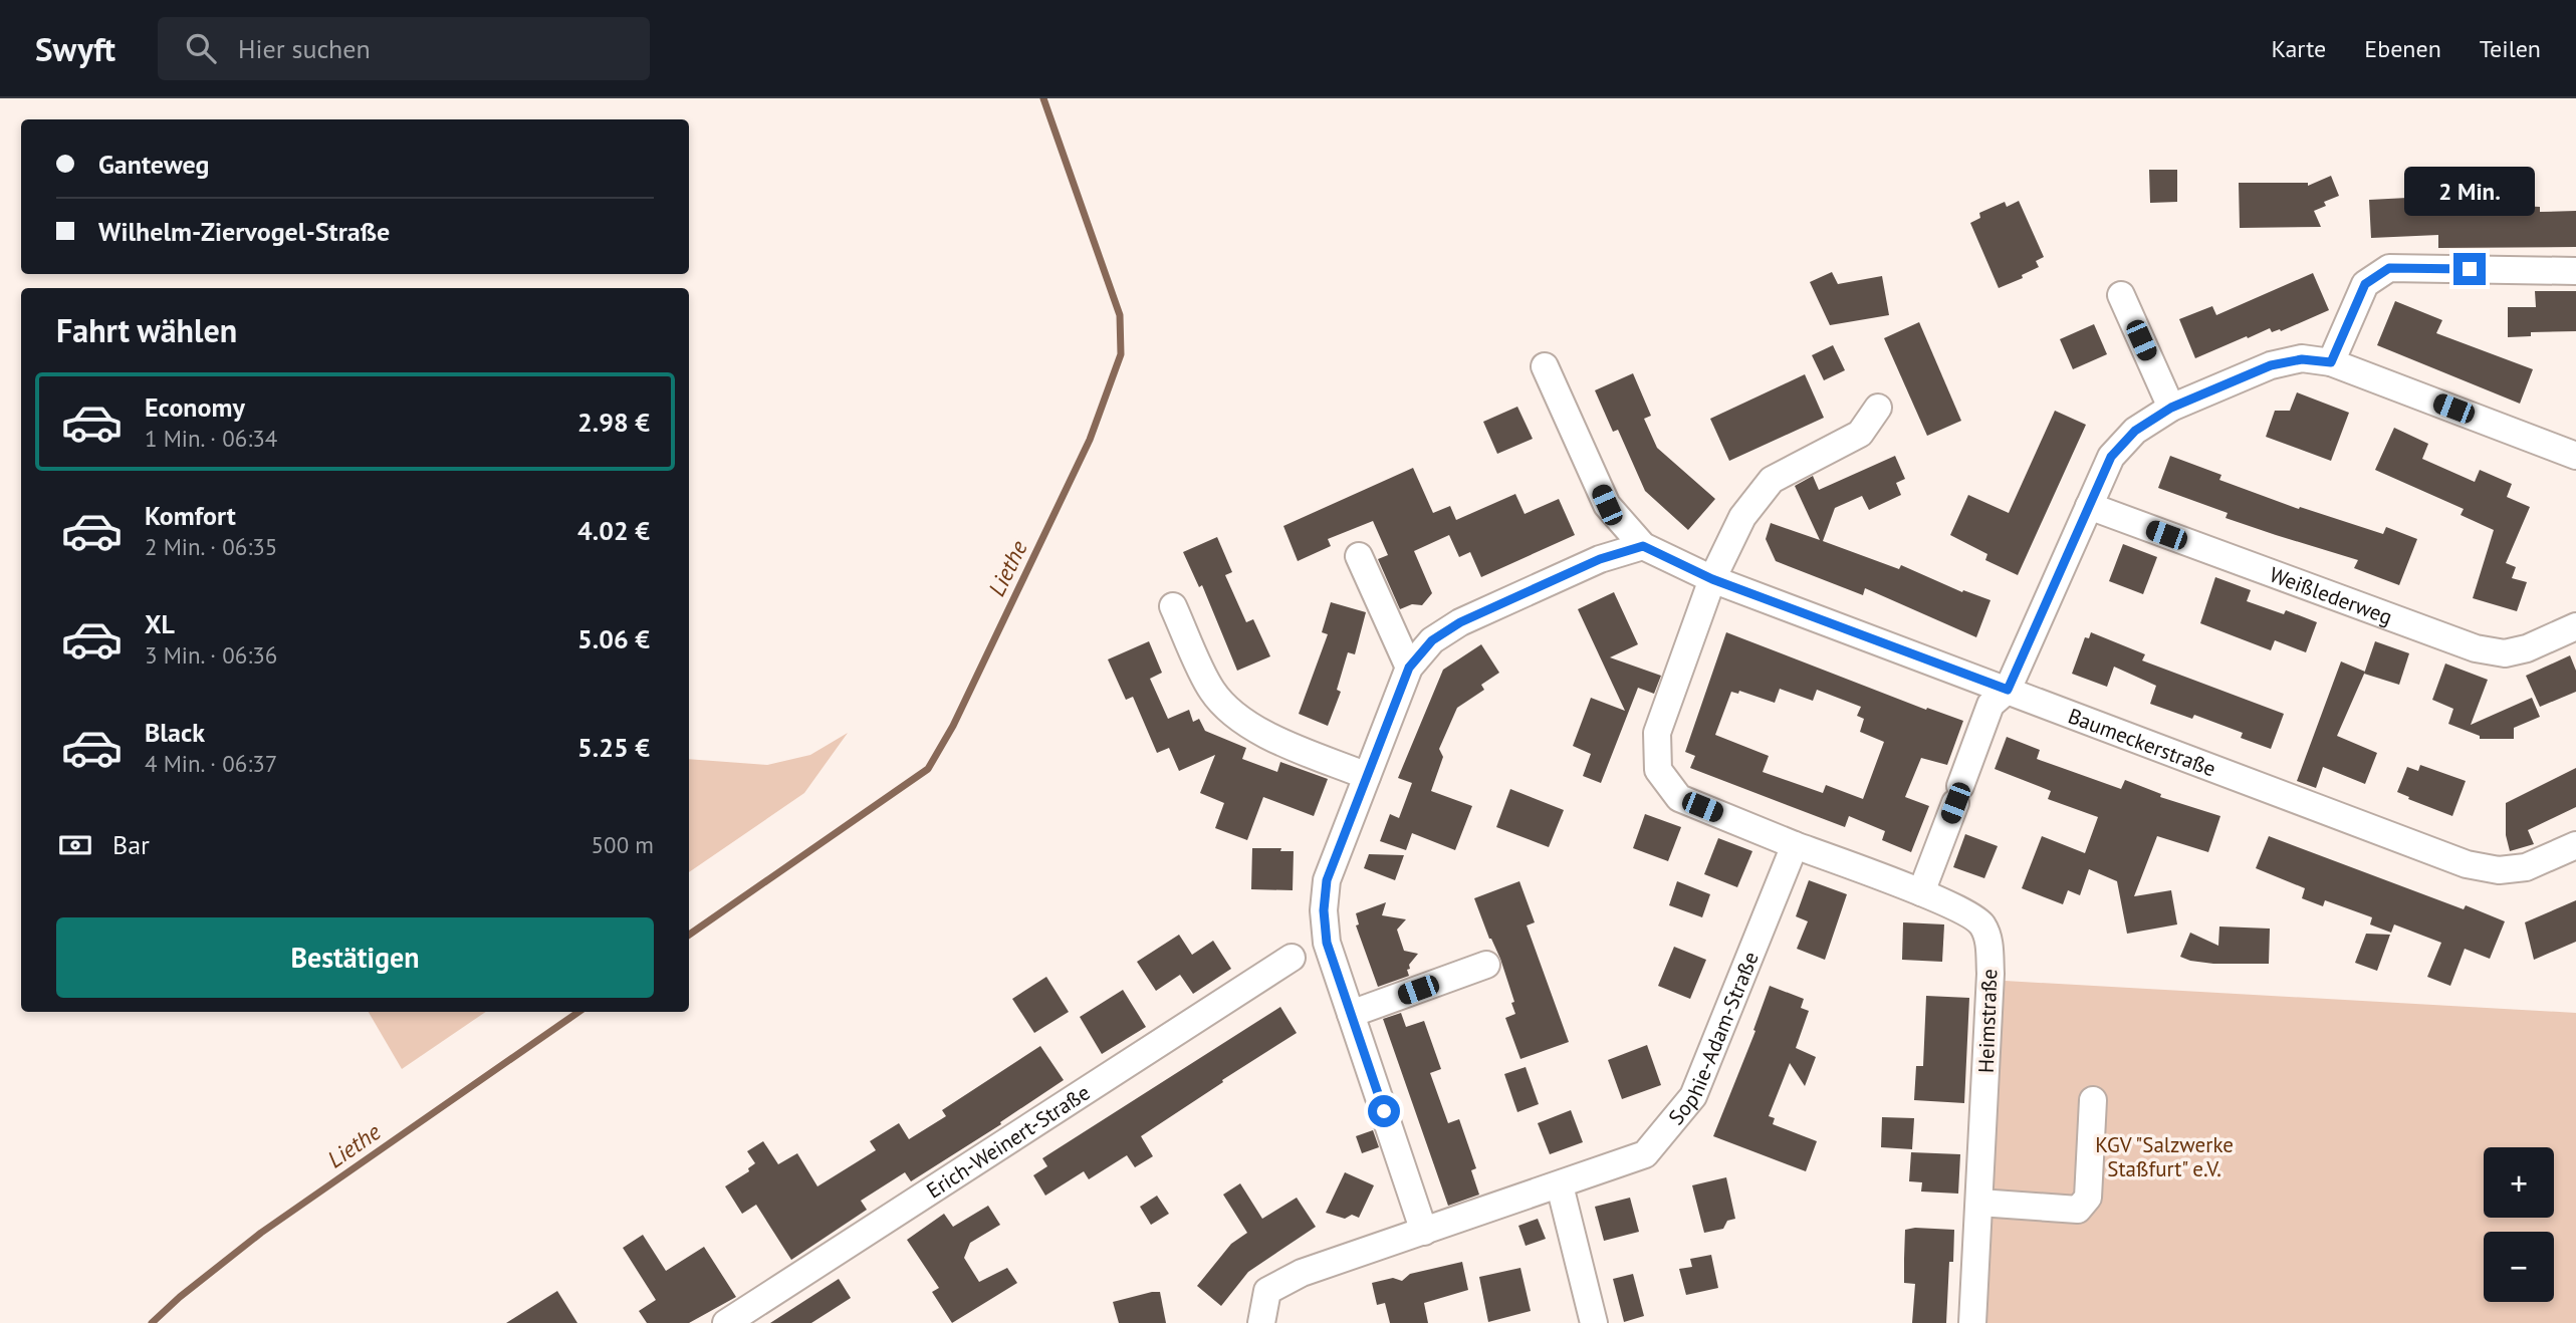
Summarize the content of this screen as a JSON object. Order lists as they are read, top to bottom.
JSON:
{
  "streets": {
    "street": [
      "Weißlederweg",
      "Baumeckerstraße",
      "Heimstraße",
      "Sophie-Adam-Straße",
      "Erich-Weinert-Straße"
    ]
  },
  "crossings": [
    ["Heimstraße", "Sophie-Adam-Straße"]
  ],
  "water": ["Liethe"],
  "parks": ["KGV \"Salzwerke Staßfurt\" e.V."],
  "page": {
    "header": "Swyft",
    "search": "Hier suchen",
    "nav": ["Karte", "Ebenen", "Teilen"],
    "banner": ["Ganteweg", "Wilhelm-Ziervogel-Straße"],
    "bubble": "2 Min.",
    "heading": "Fahrt wählen",
    "list": [
      {
        "name": "Economy",
        "note": "1 Min. · 06:34",
        "value": "2.98 €"
      },
      {
        "name": "Komfort",
        "note": "2 Min. · 06:35",
        "value": "4.02 €"
      },
      {
        "name": "XL",
        "note": "3 Min. · 06:36",
        "value": "5.06 €"
      },
      {
        "name": "Black",
        "note": "4 Min. · 06:37",
        "value": "5.25 €"
      }
    ],
    "pay": ["Bar", "500 m"],
    "buttons": "Bestätigen",
    "map_buttons": ["+", "−"]
  }
}
